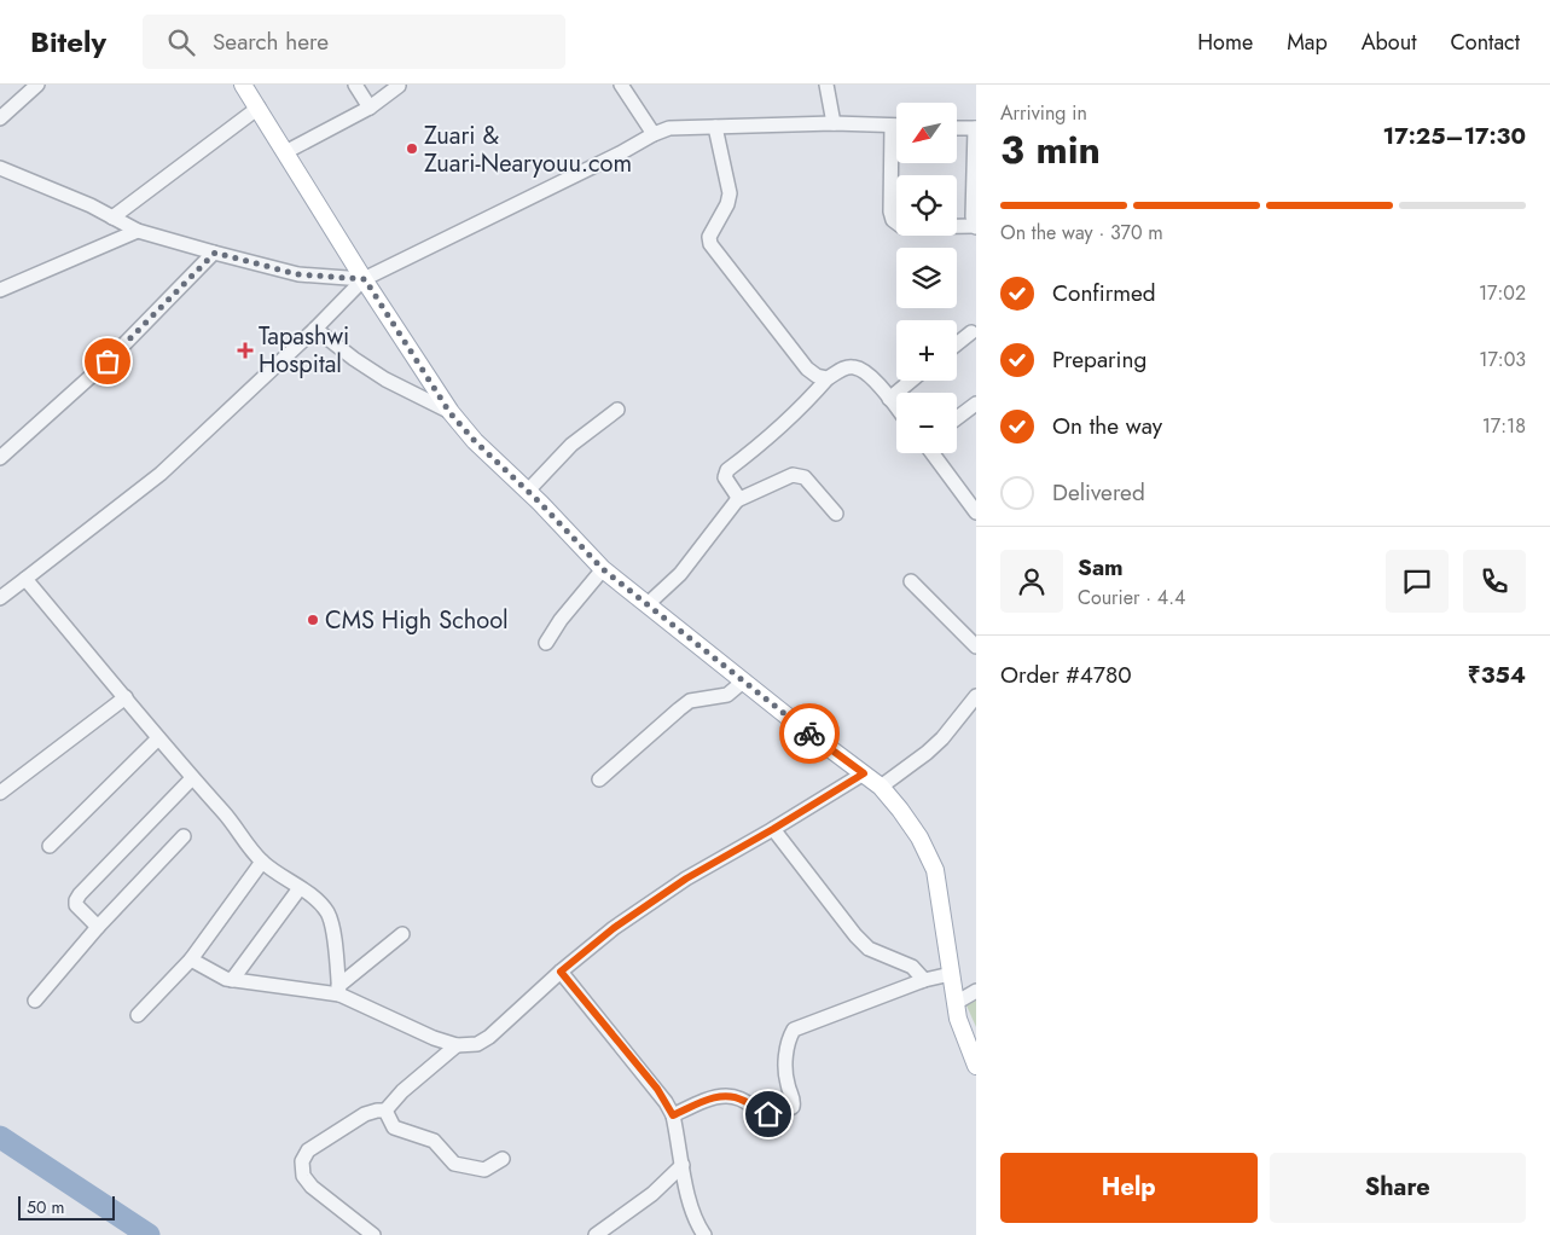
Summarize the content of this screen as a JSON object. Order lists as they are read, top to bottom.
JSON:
{
  "places": {
    "other": ["Zuari & Zuari-Nearyouu.com", "CMS High School"],
    "health": ["Tapashwi Hospital"]
  },
  "scale_bar": "50 m",
  "north": "bottom left",
  "page": {
    "header": "Bitely",
    "search": "Search here",
    "nav": [
      "Home",
      "Map",
      "About",
      "Contact"
    ],
    "heading": ["3 min", "Arriving in", "17:25–17:30"],
    "panel": [
      "Sam",
      "Courier · 4.4",
      "Order #4780",
      "₹354"
    ],
    "map_buttons": ["+", "−"],
    "bar": "On the way · 370 m",
    "list": [
      ["Confirmed", "17:02"],
      ["Preparing", "17:03"],
      ["On the way", "17:18"],
      "Delivered"
    ],
    "buttons": ["Help", "Share"],
    "scale": "50 m"
  }
}
